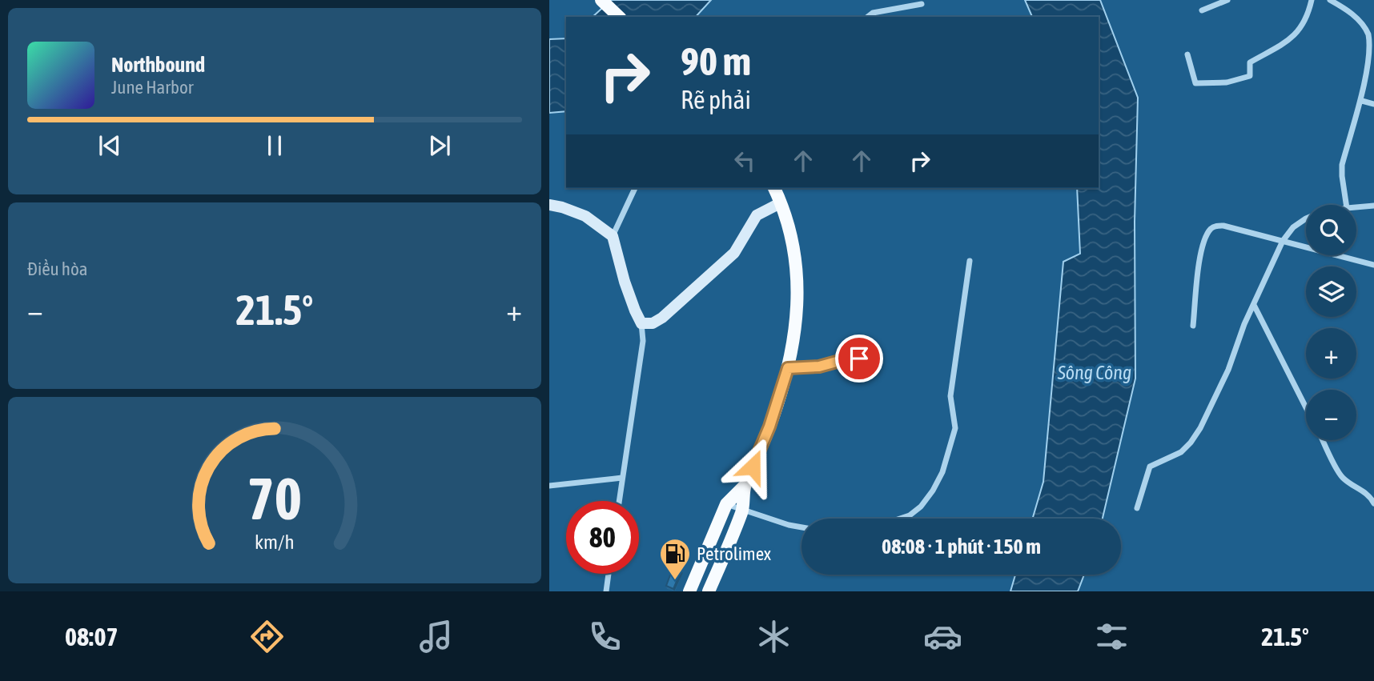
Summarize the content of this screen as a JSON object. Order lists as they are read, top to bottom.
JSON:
{
  "water": ["Sông Công"],
  "places": {
    "fuel station": ["Petrolimex"]
  },
  "page": {
    "turn": ["90 m", "Rẽ phải"],
    "song": ["Northbound", "June Harbor"],
    "tile": "Điều hòa",
    "map_buttons": ["+", "−"],
    "heat": ["−", "21.5°", "+"],
    "limit": "80",
    "trip": "08:08 · 1 phút · 150 m",
    "tabs": ["08:07", "21.5°"],
    "gauge": ["70", "km/h"]
  }
}
